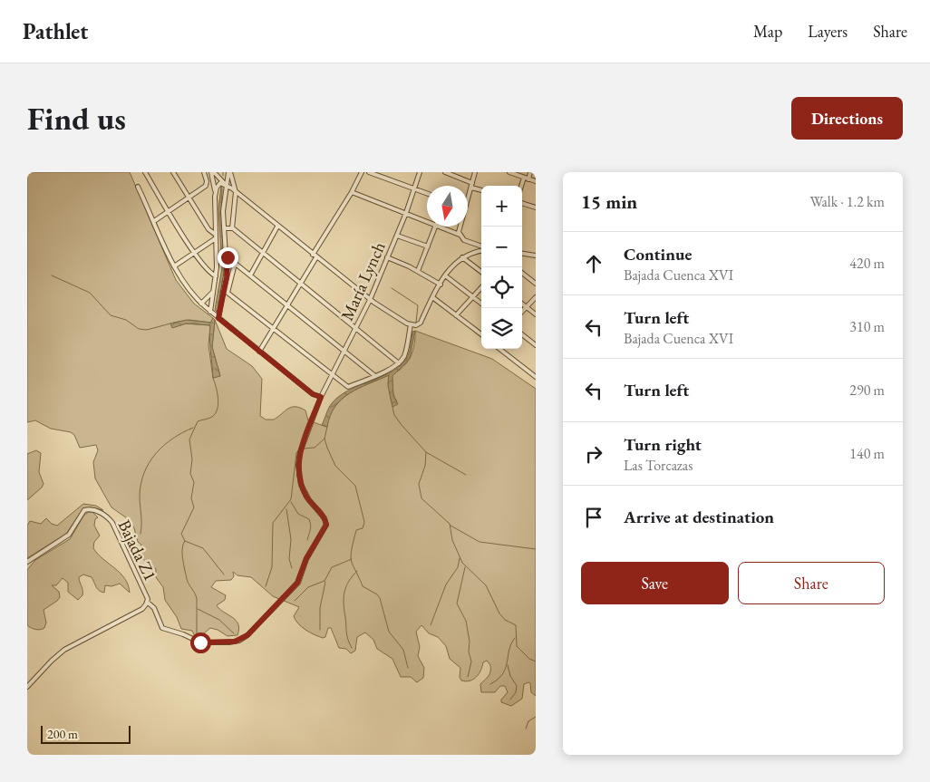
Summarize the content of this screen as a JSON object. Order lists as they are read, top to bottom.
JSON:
{
  "streets": {
    "street": ["María Lynch", "Bajada Z1"]
  },
  "crossings": [
    ["María Lynch", "Bajada Z1"]
  ],
  "scale_bar": "200 m",
  "north": "bottom",
  "page": {
    "header": "Pathlet",
    "nav": ["Map", "Layers", "Share"],
    "buttons": [
      "Directions",
      ["Save", "Share"]
    ],
    "title": "Find us",
    "heading": ["15 min", "Walk · 1.2 km"],
    "map_buttons": ["+", "−"],
    "list": [
      ["Continue", "Bajada Cuenca XVI", "420 m"],
      ["Turn left", "Bajada Cuenca XVI", "310 m"],
      ["Turn left", "290 m"],
      ["Turn right", "Las Torcazas", "140 m"],
      "Arrive at destination"
    ],
    "scale": "200 m"
  }
}
